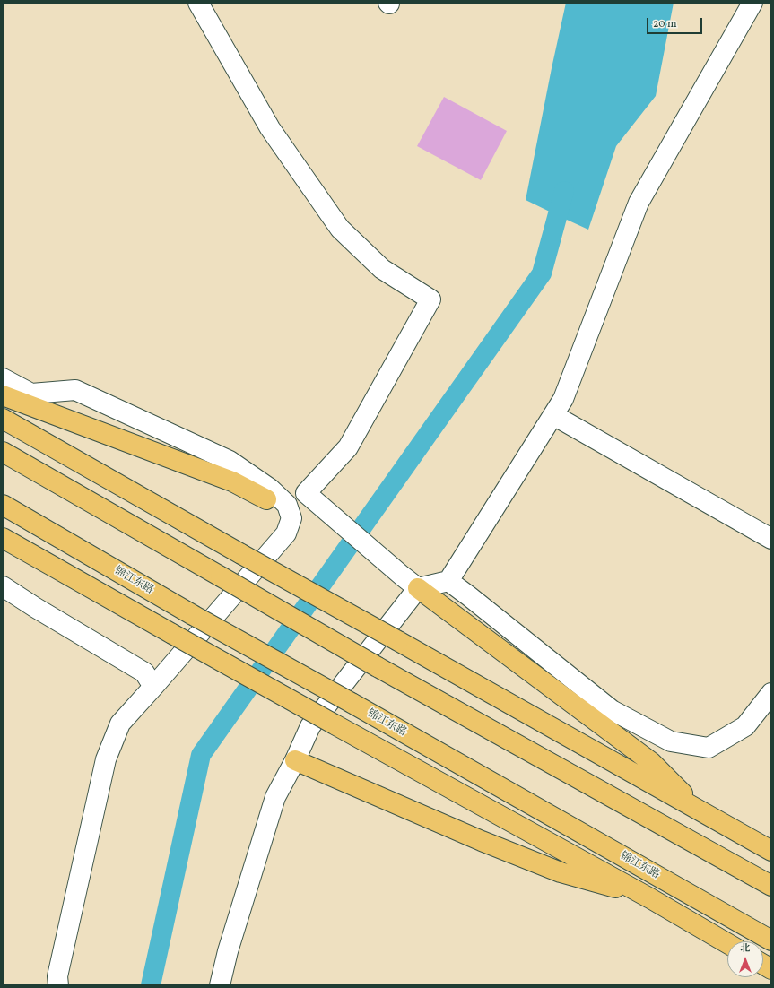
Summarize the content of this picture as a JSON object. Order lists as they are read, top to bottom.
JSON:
{
  "streets": {
    "main road": ["锦江东路"]
  },
  "scale_bar": "20 m",
  "north": "top"
}
